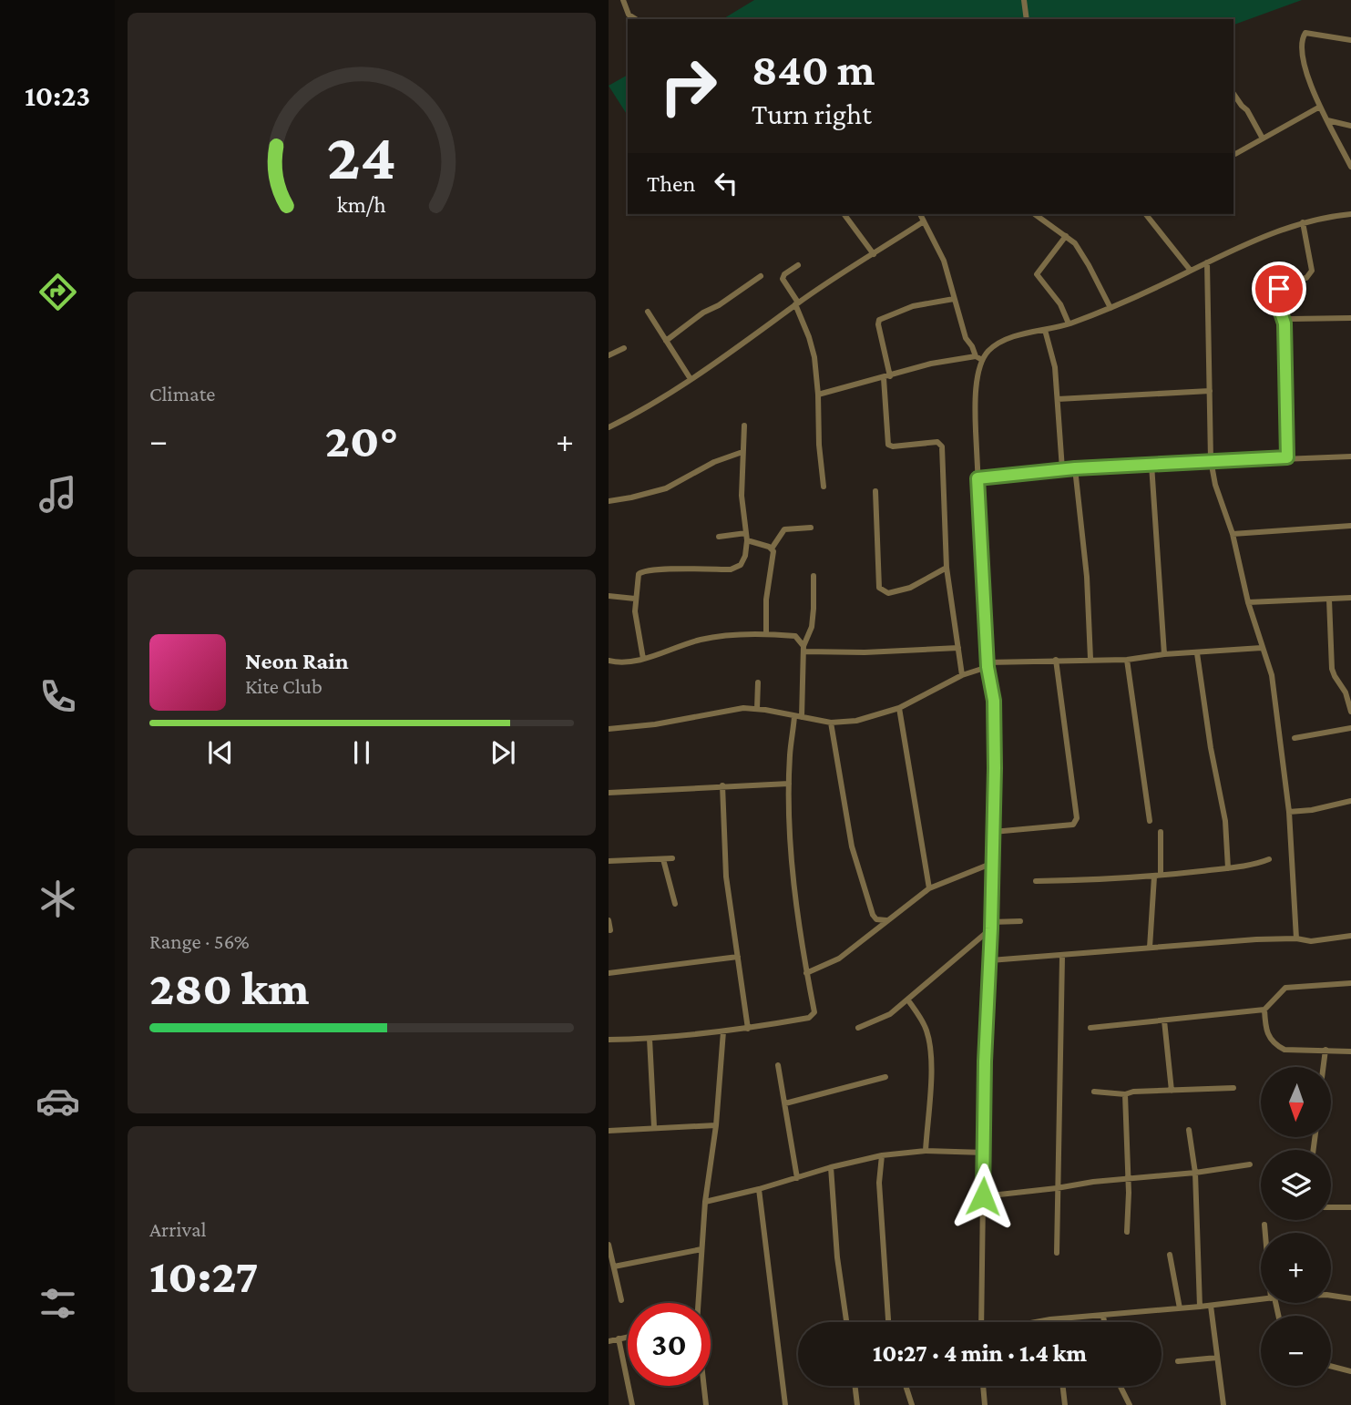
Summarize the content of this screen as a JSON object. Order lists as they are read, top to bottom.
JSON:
{
  "north": "bottom",
  "page": {
    "tabs": "10:23",
    "turn": ["840 m", "Turn right"],
    "then": "Then",
    "tile": [
      "Climate",
      ["Range · 56%", "280 km"],
      ["Arrival", "10:27"]
    ],
    "heat": ["−", "20°", "+"],
    "song": ["Neon Rain", "Kite Club"],
    "map_buttons": ["+", "−"],
    "limit": "30",
    "trip": "10:27 · 4 min · 1.4 km",
    "gauge": ["24", "km/h"]
  }
}
